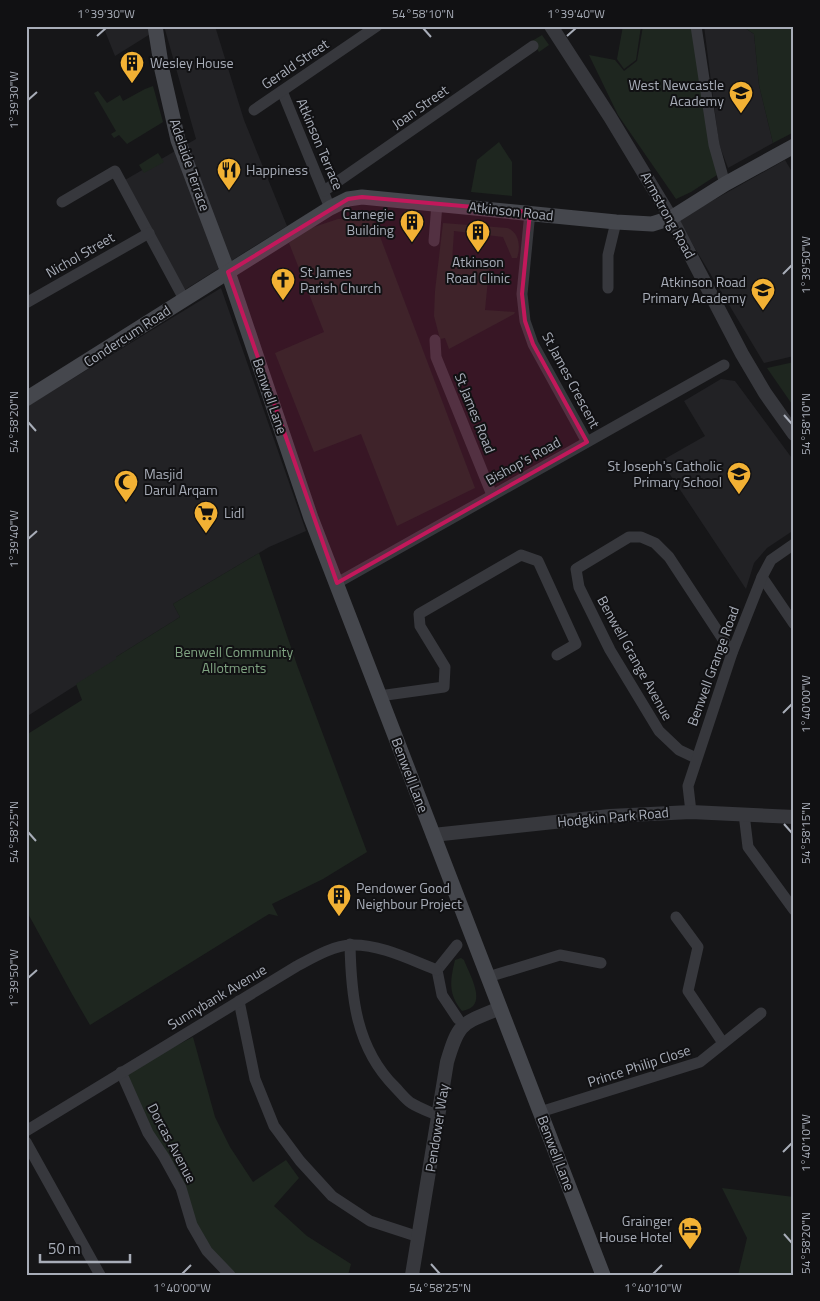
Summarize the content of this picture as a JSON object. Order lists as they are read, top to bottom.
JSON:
{
  "streets": {
    "main road": [
      "Adelaide Terrace",
      "Atkinson Road",
      "Condercum Road",
      "Benwell Lane"
    ],
    "street": [
      "Gerald Street",
      "Joan Street",
      "Atkinson Terrace",
      "Armstrong Road",
      "Nichol Street",
      "St James Crescent",
      "St James Road",
      "Bishop's Road",
      "Benwell Grange Avenue",
      "Benwell Grange Road",
      "Hodgkin Park Road",
      "Sunnybank Avenue",
      "Prince Philip Close",
      "Pendower Way",
      "Dorcas Avenue"
    ]
  },
  "crossings": [
    ["Gerald Street", "Atkinson Terrace"],
    ["Joan Street", "Atkinson Terrace"],
    ["Atkinson Terrace", "Atkinson Road"],
    ["Adelaide Terrace", "Atkinson Road"],
    ["Adelaide Terrace", "Condercum Road"],
    ["Adelaide Terrace", "Benwell Lane"],
    ["Atkinson Road", "Armstrong Road"],
    ["Atkinson Road", "Condercum Road"],
    ["Atkinson Road", "St James Crescent"],
    ["Atkinson Road", "Benwell Lane"],
    ["Condercum Road", "Benwell Lane"],
    ["St James Crescent", "Bishop's Road"],
    ["Benwell Lane", "Bishop's Road"],
    ["Benwell Lane", "Hodgkin Park Road"],
    ["Benwell Lane", "Prince Philip Close"],
    ["Benwell Lane", "Pendower Way"],
    ["St James Road", "Bishop's Road"],
    ["Benwell Grange Avenue", "Benwell Grange Road"],
    ["Benwell Grange Road", "Hodgkin Park Road"],
    ["Sunnybank Avenue", "Dorcas Avenue"]
  ],
  "parks": ["Benwell Community Allotments"],
  "places": {
    "building": [
      "Wesley House",
      "Carnegie Building",
      "Atkinson Road Clinic",
      "Pendower Good Neighbour Project"
    ],
    "school or university": ["West Newcastle Academy", "Atkinson Road Primary Academy", "St Joseph's Catholic Primary School"],
    "restaurant": ["Happiness"],
    "church": ["St James Parish Church"],
    "mosque": ["Masjid Darul Arqam"],
    "supermarket": ["Lidl"],
    "hotel": ["Grainger House Hotel"]
  },
  "scale_bar": "50 m",
  "coordinates": [
    "1°39'30\"W",
    "54°58'10\"N",
    "1°39'40\"W",
    "1°39'50\"W",
    "54°58'20\"N",
    "1°40'00\"W",
    "54°58'25\"N",
    "54°58'15\"N",
    "1°40'10\"W"
  ]
}
